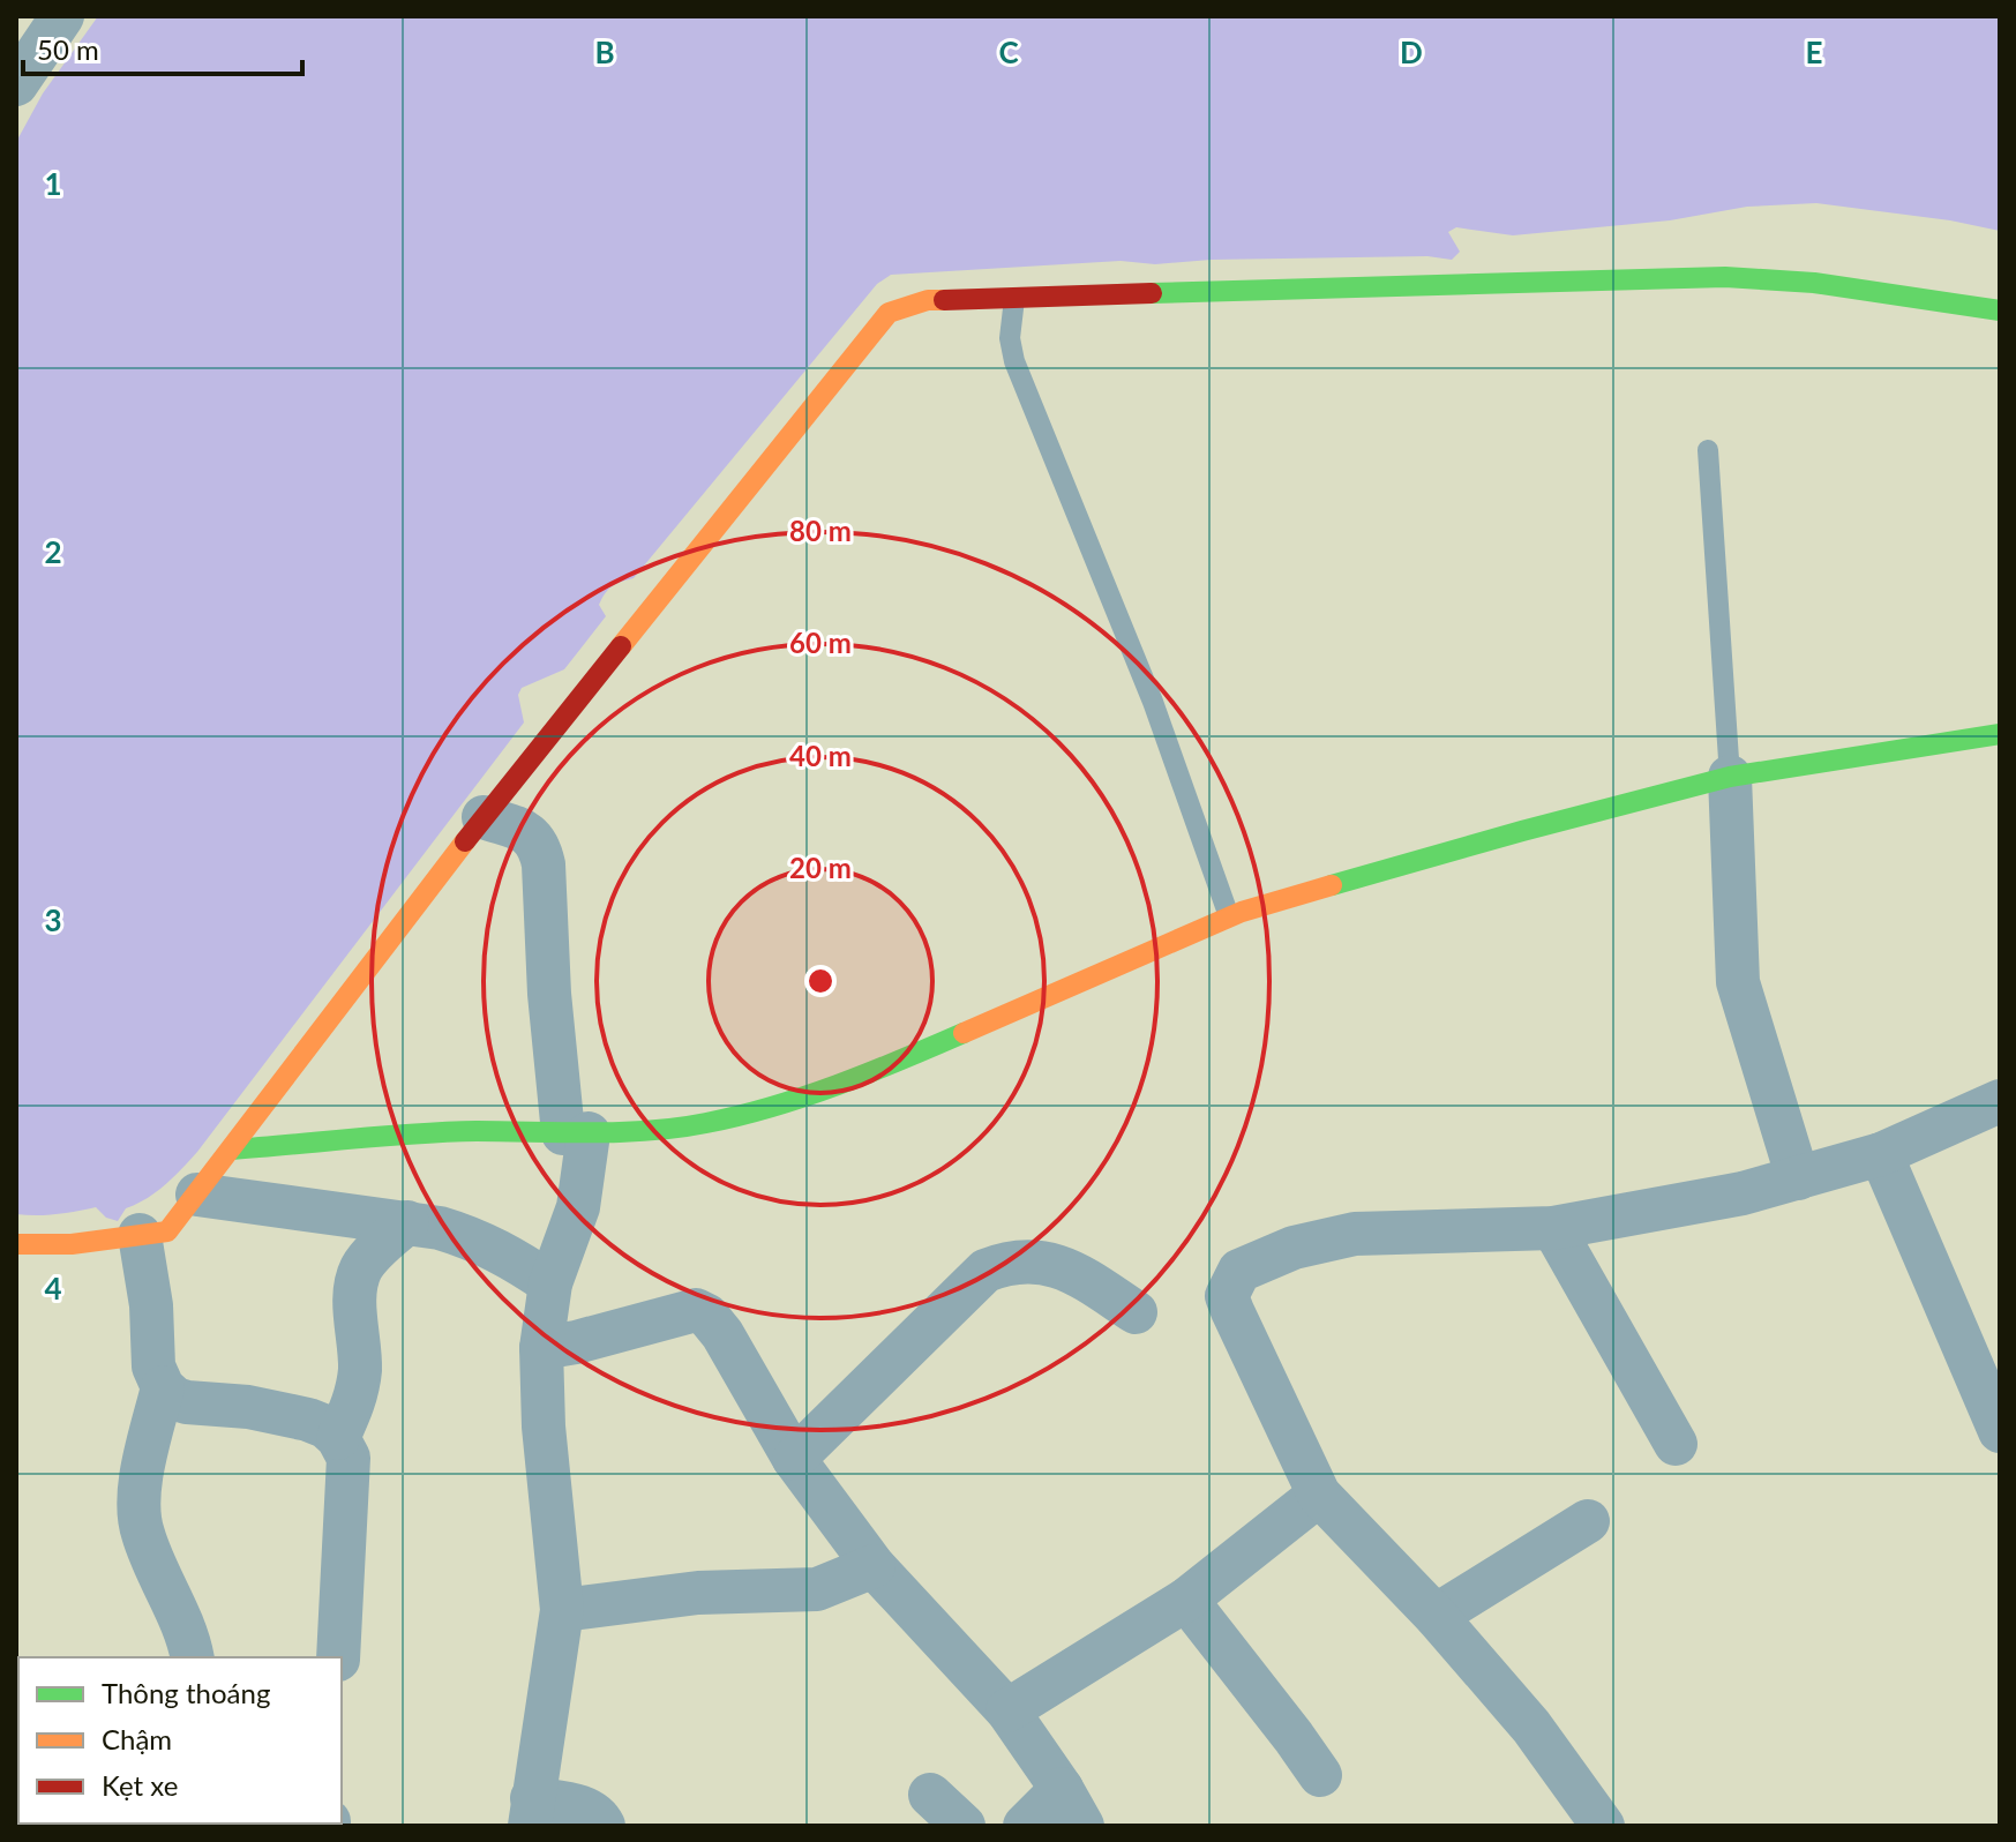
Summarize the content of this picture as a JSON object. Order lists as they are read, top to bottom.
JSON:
{
  "legend": ["Thông thoáng", "Chậm", "Kẹt xe"],
  "scale_bar": "50 m",
  "grid": {
    "columns": [
      "B",
      "C",
      "D",
      "E"
    ],
    "rows": [
      "1",
      "2",
      "3",
      "4"
    ]
  },
  "rings": [
    "80 m",
    "60 m",
    "40 m",
    "20 m"
  ]
}
